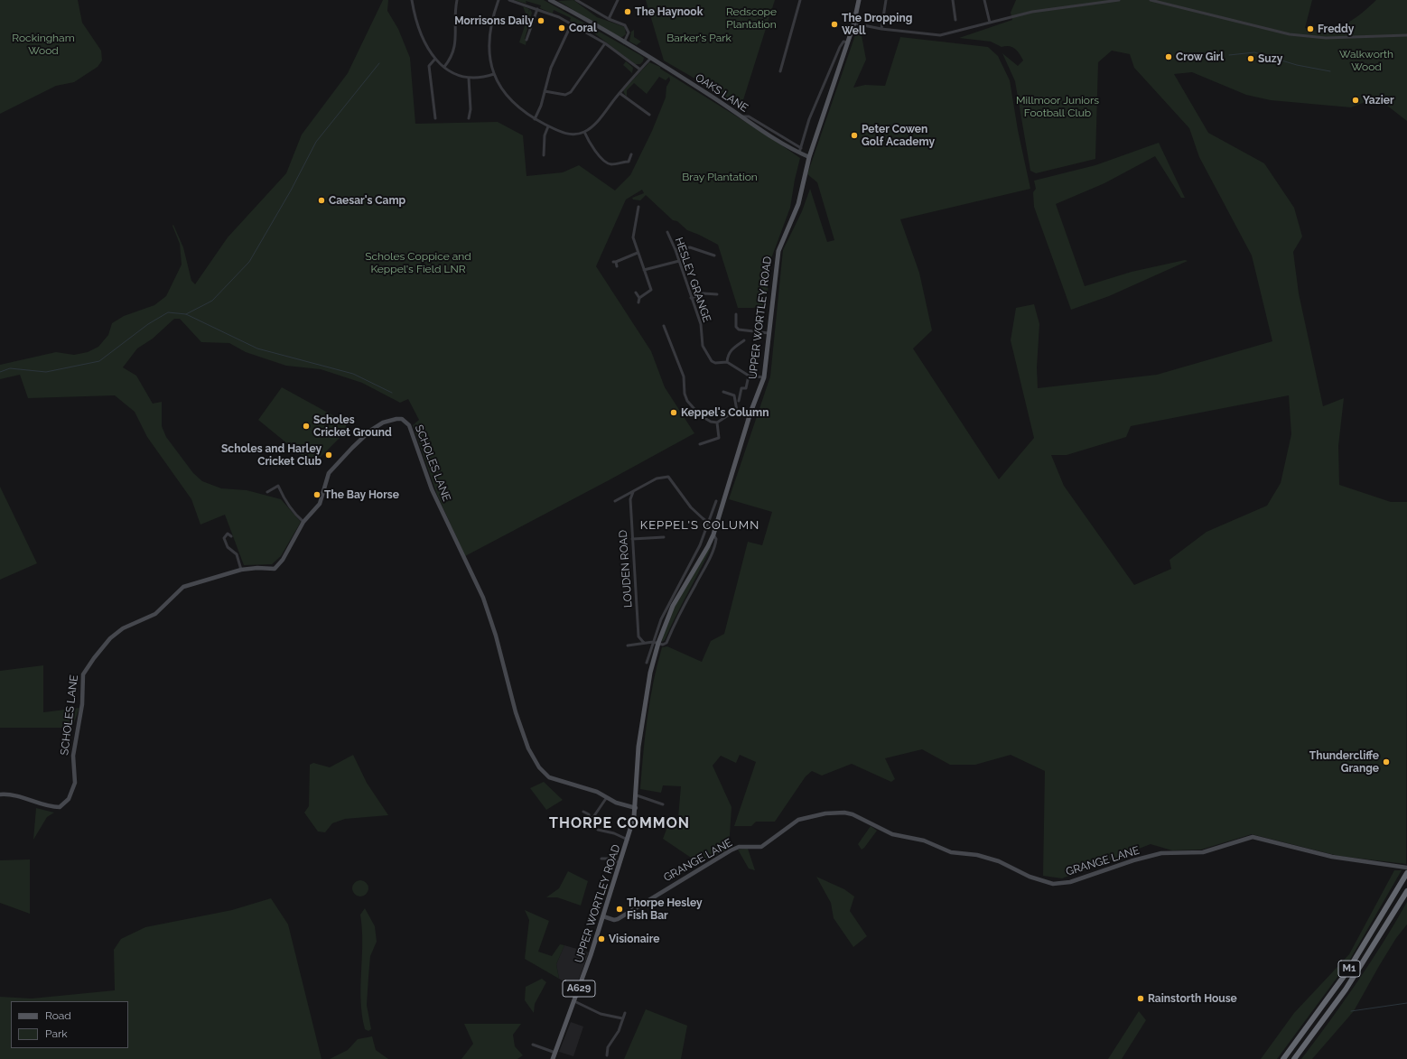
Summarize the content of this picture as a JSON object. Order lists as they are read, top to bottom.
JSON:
{
  "streets": {
    "highway": ["M1"],
    "main road": ["UPPER WORTLEY ROAD", "A629"],
    "street": [
      "OAKS LANE",
      "HESLEY GRANGE",
      "SCHOLES LANE",
      "LOUDEN ROAD",
      "GRANGE LANE"
    ]
  },
  "crossings": [
    ["OAKS LANE", "UPPER WORTLEY ROAD"],
    ["HESLEY GRANGE", "UPPER WORTLEY ROAD"],
    ["UPPER WORTLEY ROAD", "SCHOLES LANE"],
    ["UPPER WORTLEY ROAD", "GRANGE LANE"]
  ],
  "districts": ["KEPPEL'S COLUMN", "THORPE COMMON"],
  "parks": [
    "Redscope Plantation",
    "Rockingham Wood",
    "Barker's Park",
    "Walkworth Wood",
    "Millmoor Juniors Football Club",
    "Bray Plantation",
    "Scholes Coppice and Keppel's Field LNR"
  ],
  "places": [
    "The Haynook",
    "Morrisons Daily",
    "The Dropping Well",
    "Coral",
    "Freddy",
    "Crow Girl",
    "Suzy",
    "Yazier",
    "Peter Cowen Golf Academy",
    "Caesar's Camp",
    "Keppel's Column",
    "Scholes Cricket Ground",
    "Scholes and Harley Cricket Club",
    "The Bay Horse",
    "Thundercliffe Grange",
    "Thorpe Hesley Fish Bar",
    "Visionaire",
    "Rainstorth House"
  ],
  "legend": ["Road", "Park"]
}
